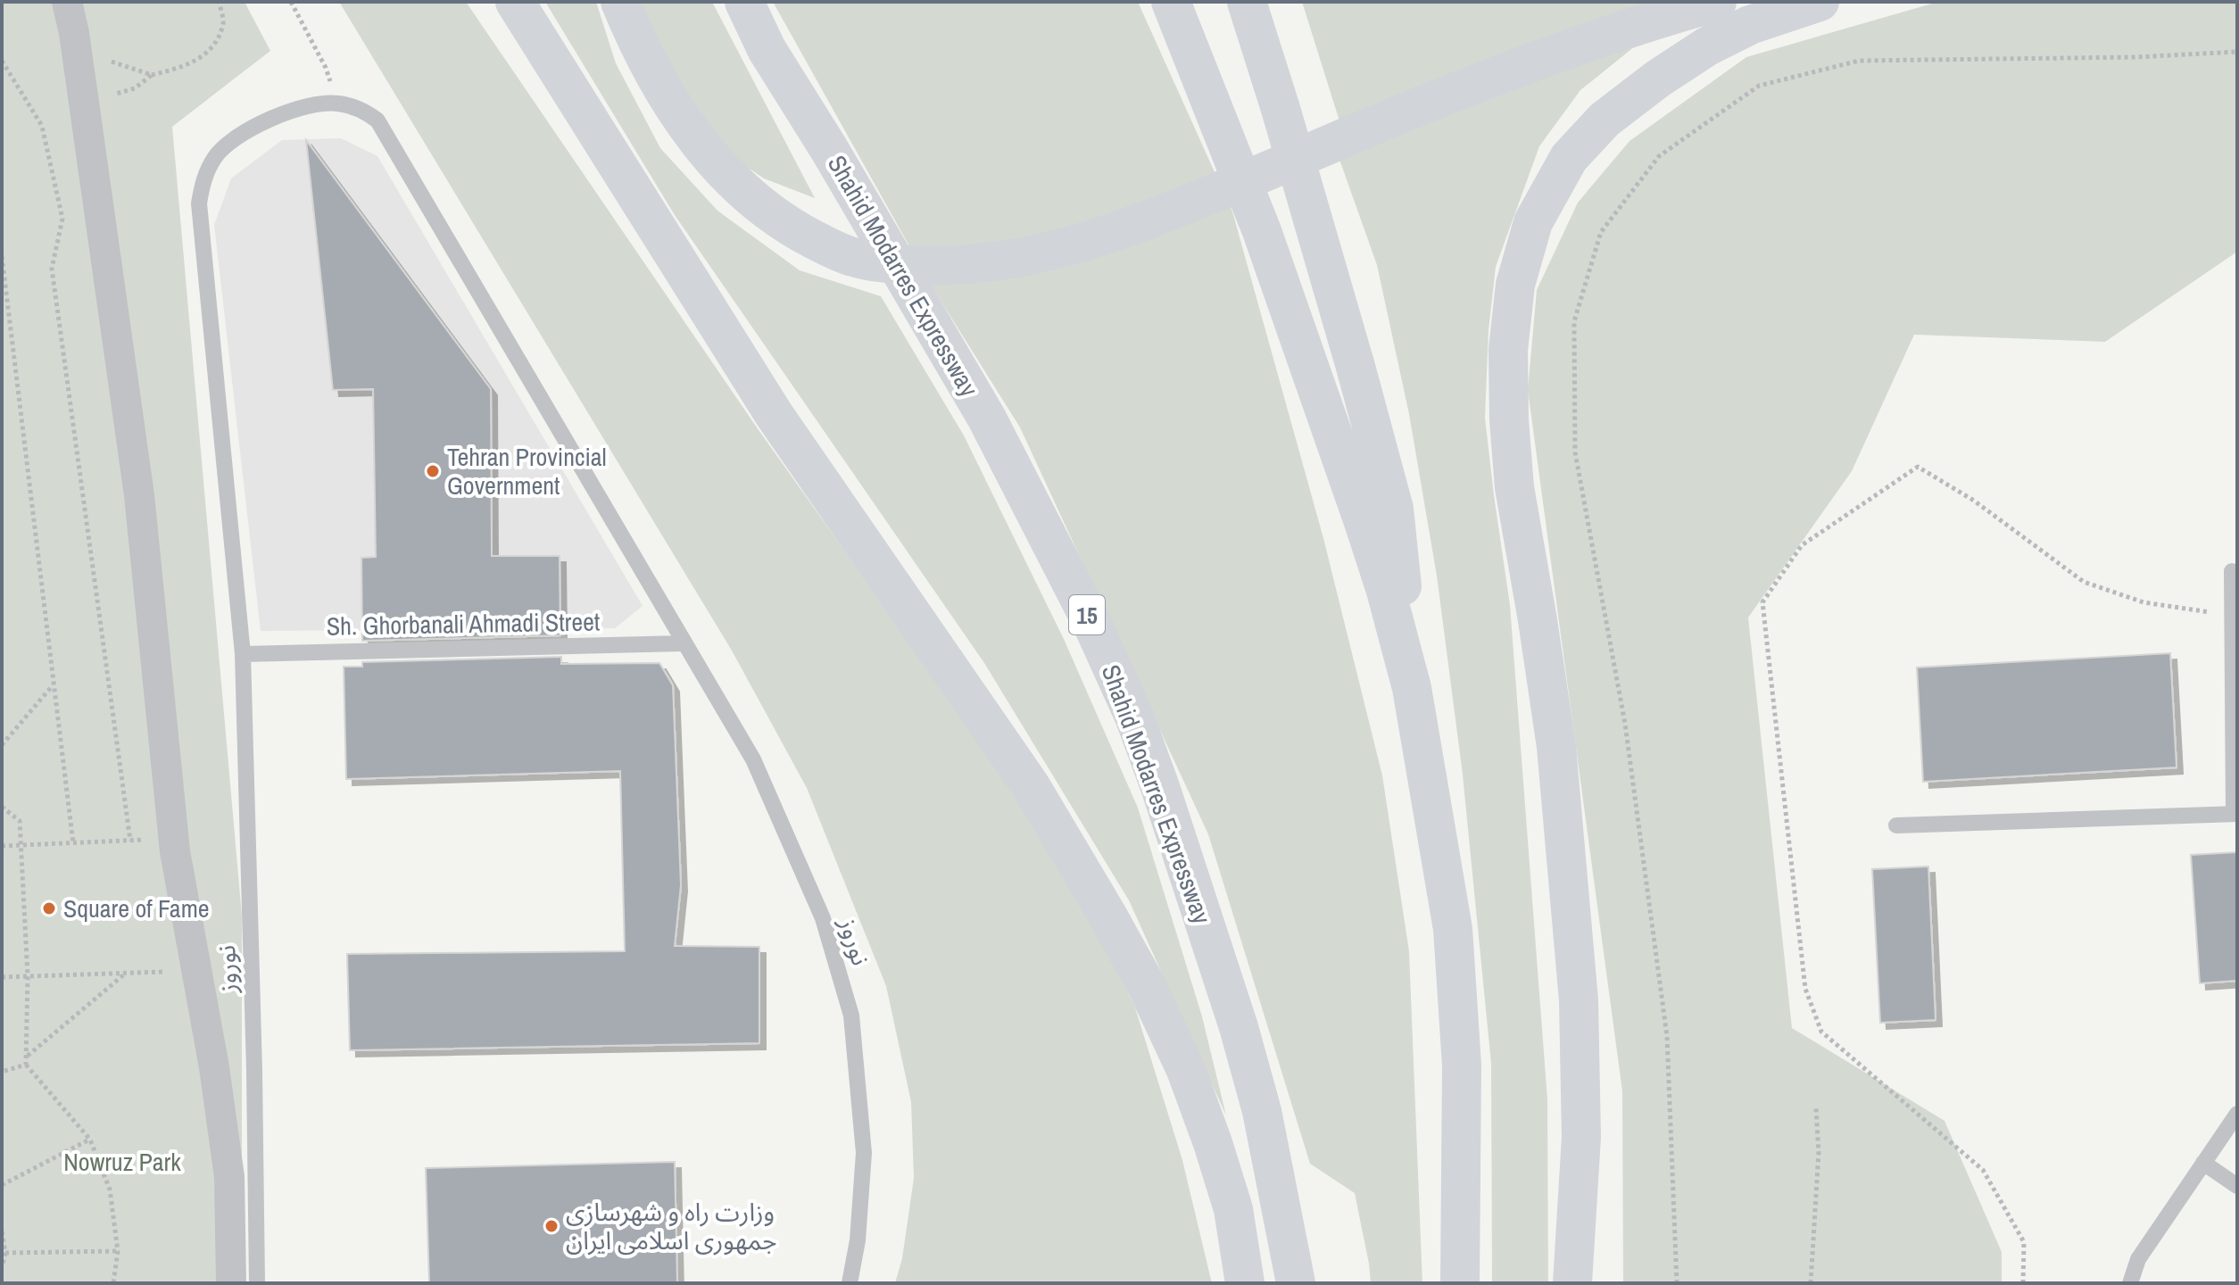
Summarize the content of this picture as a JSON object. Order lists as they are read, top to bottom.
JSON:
{
  "streets": {
    "highway": ["Shahid Modarres Expressway", "15"],
    "lane": ["Sh. Ghorbanali Ahmadi Street", "نوروز"]
  },
  "crossings": [
    ["Sh. Ghorbanali Ahmadi Street", "نوروز"]
  ],
  "parks": ["Nowruz Park"],
  "places": ["Tehran Provincial Government", "Square of Fame", "وزارت راه و شهرسازی جمهوری اسلامی ایران"]
}
